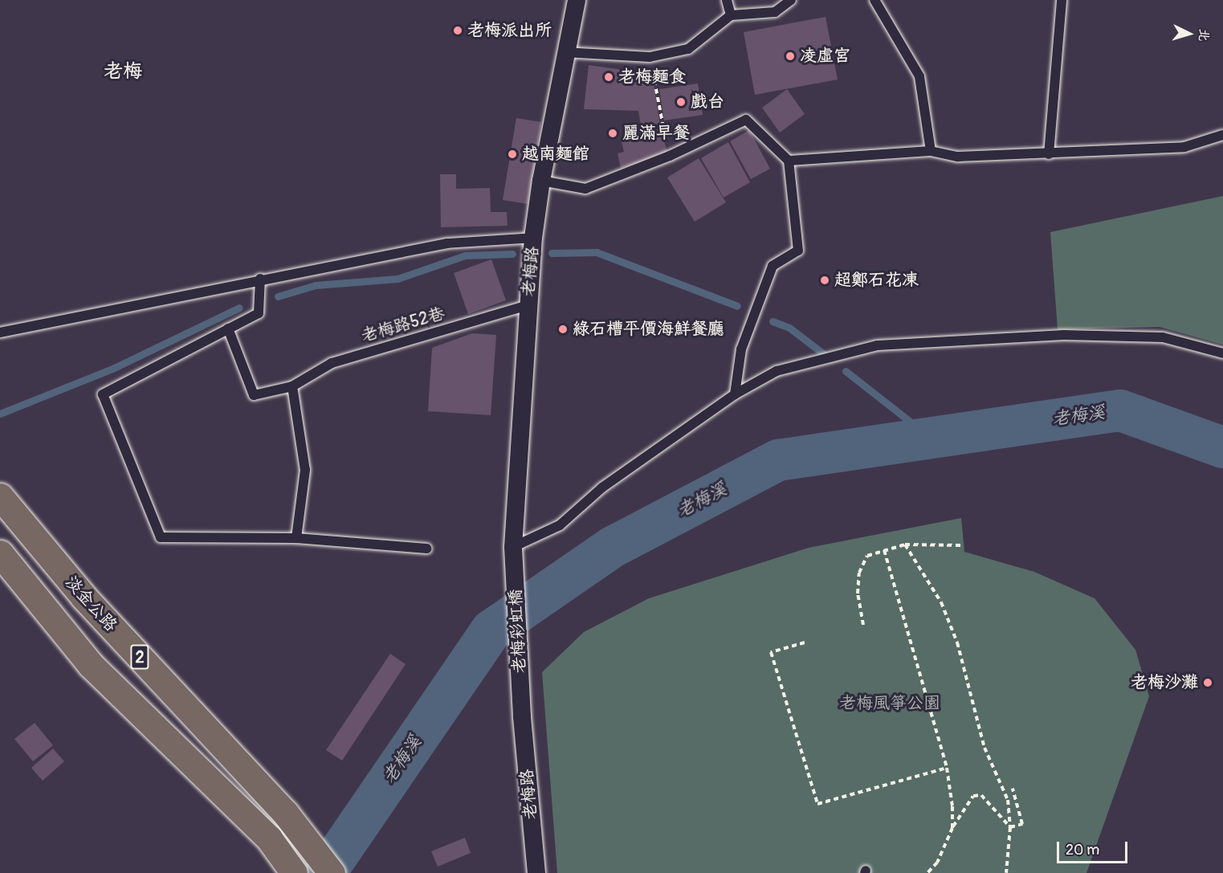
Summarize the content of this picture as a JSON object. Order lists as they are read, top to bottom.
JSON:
{
  "streets": {
    "main road": ["淡金公路", "2"],
    "street": ["老梅路", "老梅彩虹橋"],
    "lane": ["老梅路52巷"]
  },
  "crossings": [
    ["老梅路", "老梅路52巷"],
    ["老梅路", "老梅彩虹橋"]
  ],
  "districts": ["老梅"],
  "water": ["老梅溪"],
  "parks": ["老梅風箏公園"],
  "places": [
    "老梅派出所",
    "凌虛宮",
    "老梅麵食",
    "戲台",
    "麗滿早餐",
    "越南麵館",
    "超鄭石花凍",
    "綠石槽平價海鮮餐廳",
    "老梅沙灘"
  ],
  "scale_bar": "20 m",
  "north": "right"
}
